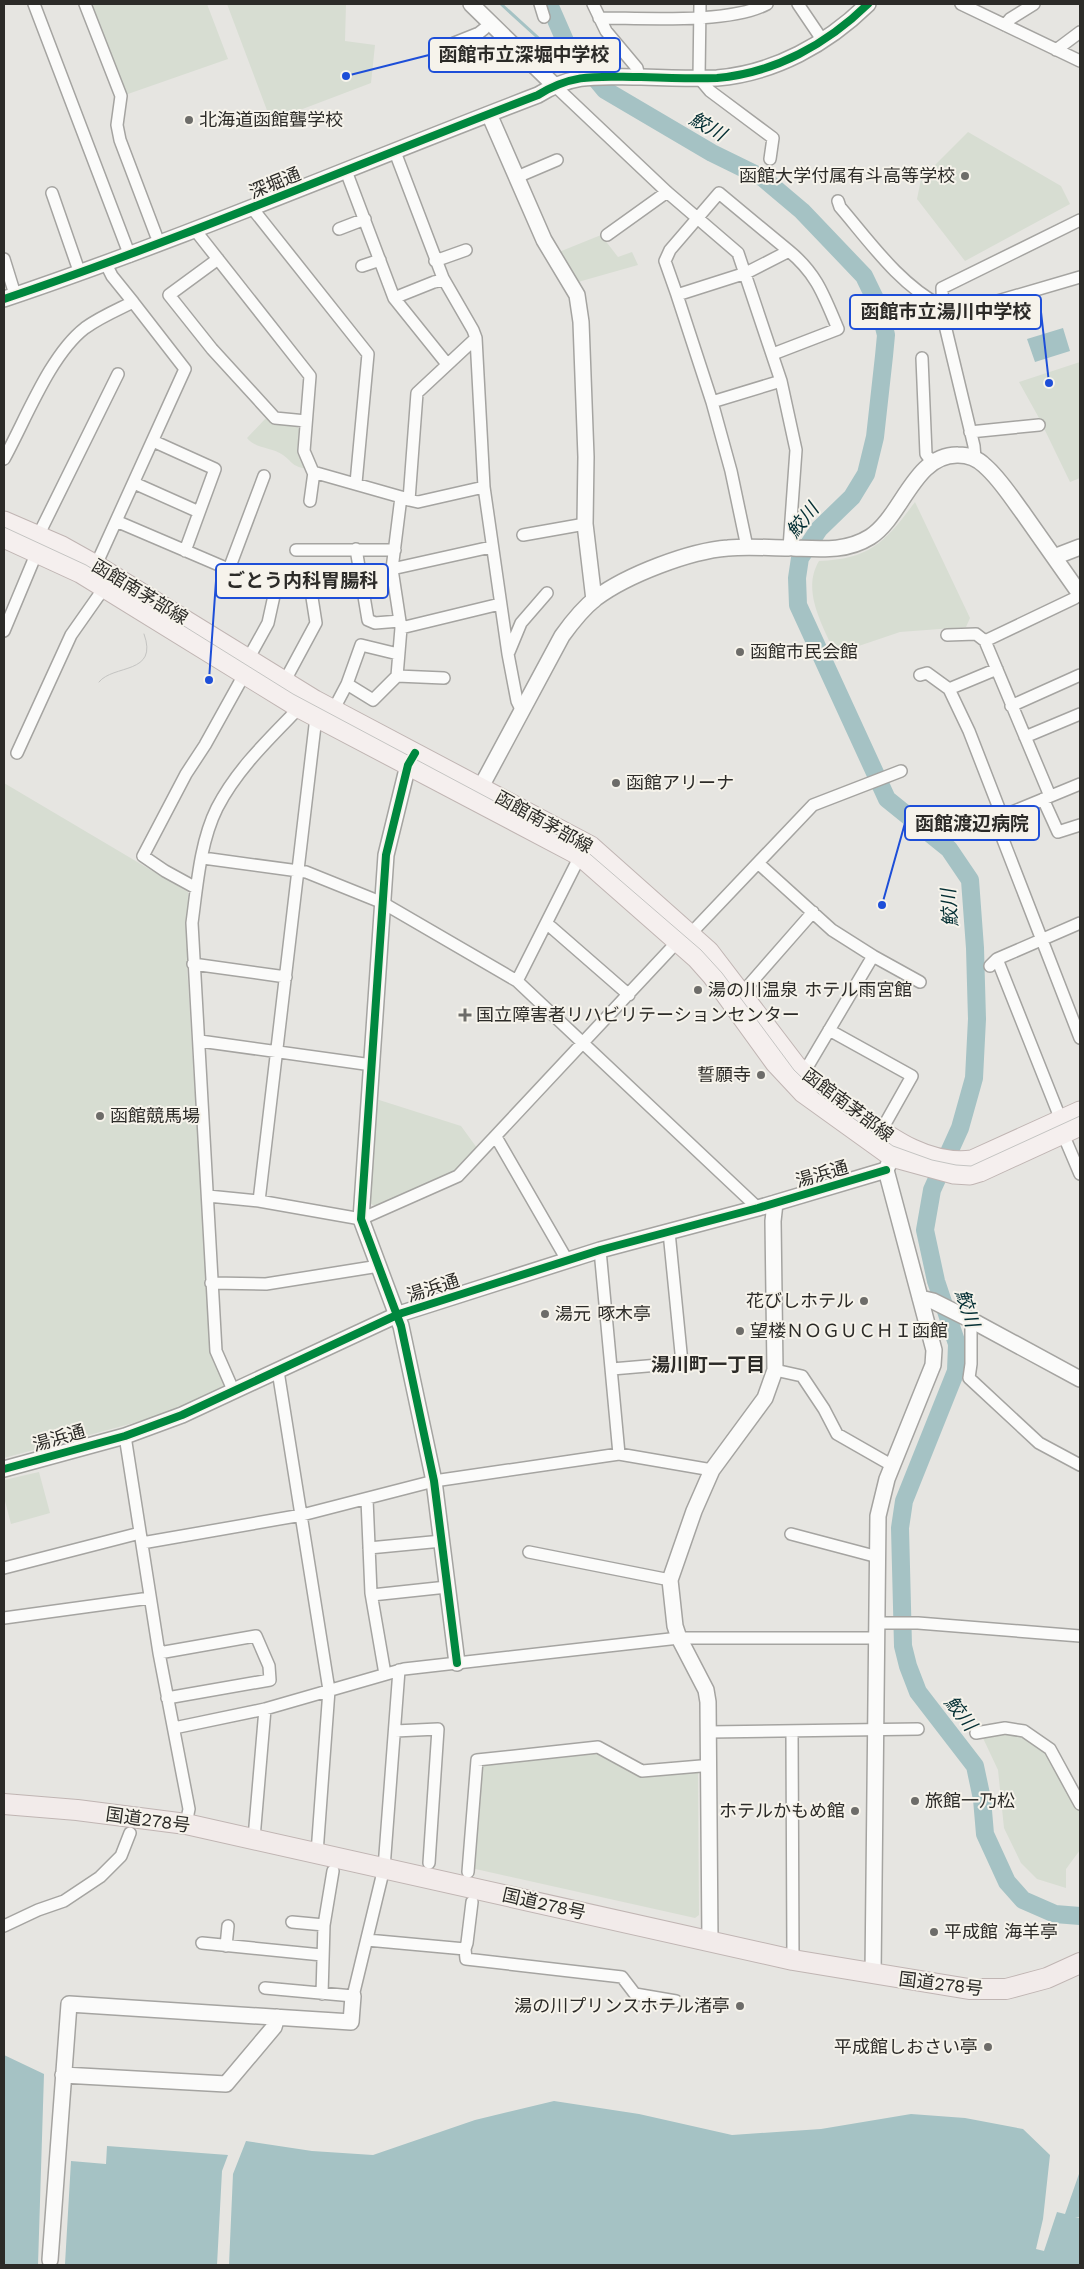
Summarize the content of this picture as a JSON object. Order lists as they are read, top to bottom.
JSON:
{
  "streets": {
    "highway": ["国道278号"],
    "main road": ["函館南茅部線"],
    "street": ["深堀通", "湯浜通"]
  },
  "crossings": [
    ["函館南茅部線", "湯浜通"]
  ],
  "districts": ["湯川町一丁目"],
  "water": ["鮫川"],
  "places": {
    "other": [
      "函館市立深堀中学校",
      "北海道函館聾学校",
      "函館大学付属有斗高等学校",
      "函館市立湯川中学校",
      "函館市民会館",
      "ごとう内科胃腸科",
      "函館アリーナ",
      "函館渡辺病院",
      "湯の川温泉 ホテル雨宮館",
      "誓願寺",
      "函館競馬場",
      "花びしホテル",
      "湯元 啄木亭",
      "望楼ＮＯＧＵＣＨＩ函館",
      "旅館一乃松",
      "ホテルかもめ館",
      "平成館 海羊亭",
      "湯の川プリンスホテル渚亭",
      "平成館しおさい亭"
    ],
    "health": ["国立障害者リハビリテーションセンター"]
  }
}
